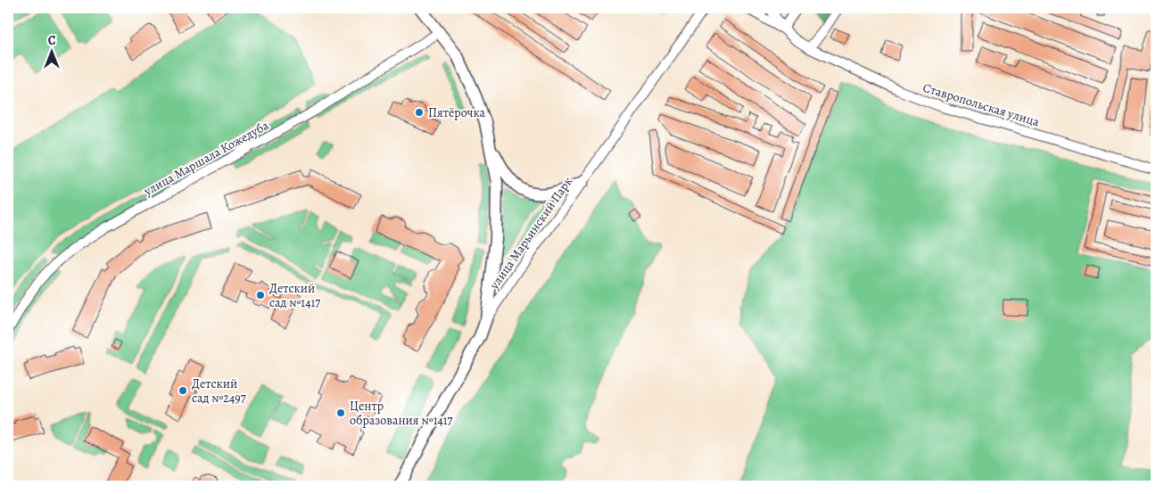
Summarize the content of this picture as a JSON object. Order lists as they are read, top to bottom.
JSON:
{
  "streets": {
    "main road": ["улица Марьинский Парк"],
    "street": ["Ставропольская улица", "улица Маршала Кожедуба"]
  },
  "places": [
    "Пятёрочка",
    "Детский сад №1417",
    "Детский сад №2497",
    "Центр образования №1417"
  ],
  "north": "top"
}
